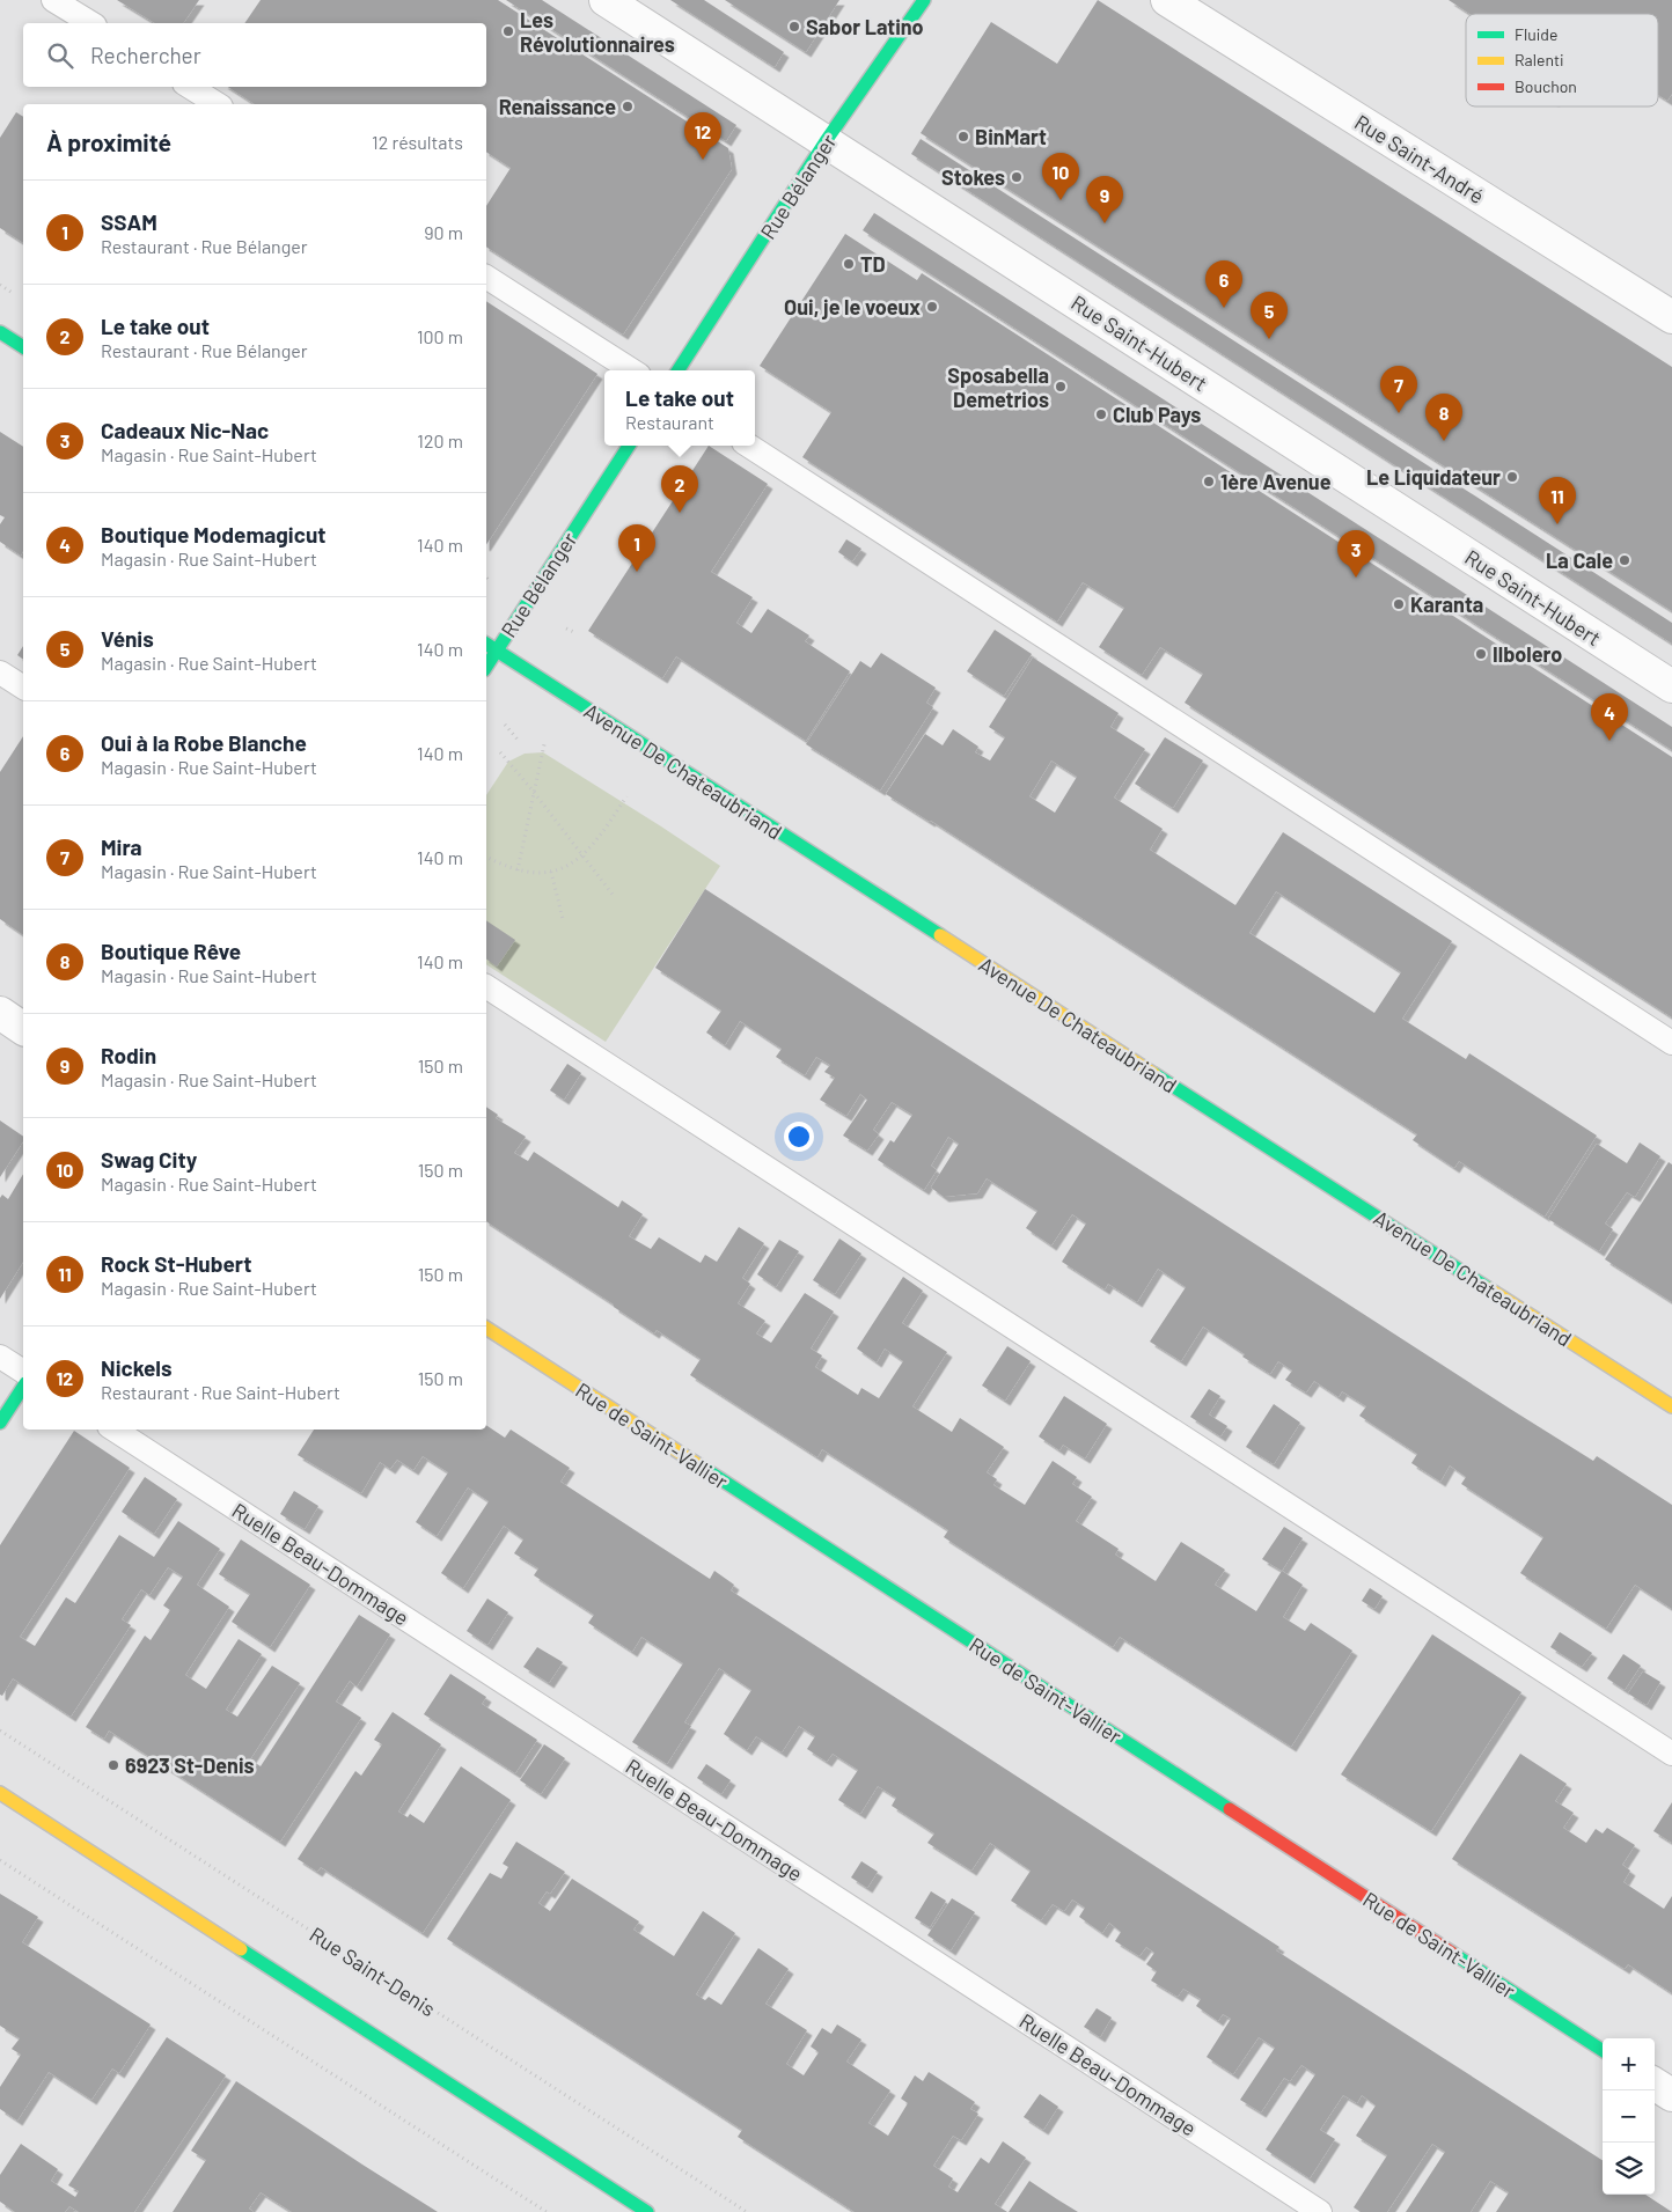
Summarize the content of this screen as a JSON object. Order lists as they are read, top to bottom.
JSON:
{
  "streets": {
    "street": [
      "Rue Saint-André",
      "Rue Bélanger",
      "Rue Saint-Hubert",
      "Avenue De Chateaubriand",
      "Rue de Saint-Vallier"
    ],
    "lane": ["Ruelle Beau-Dommage"],
    "path": ["Rue Saint-Denis"]
  },
  "crossings": [
    ["Rue Bélanger", "Rue Saint-Hubert"],
    ["Rue Bélanger", "Avenue De Chateaubriand"]
  ],
  "places": [
    "Sabor Latino",
    "Les Révolutionnaires",
    "Renaissance",
    "BinMart",
    "Stokes",
    "TD",
    "Oui, je le voeux",
    "Sposabella Demetrios",
    "Club Pays",
    "Le Liquidateur",
    "1ère Avenue",
    "La Cale",
    "Karanta",
    "Ilbolero",
    "6923 St-Denis"
  ],
  "legend": ["Fluide", "Ralenti", "Bouchon"],
  "page": {
    "search": "Rechercher",
    "heading": ["À proximité", "12 résultats"],
    "pins": [
      "12",
      "10",
      "9",
      "6",
      "5",
      "7",
      "8",
      "2",
      "11",
      "1",
      "3",
      "4"
    ],
    "list": [
      {
        "mark": "1",
        "name": "SSAM",
        "note": "Restaurant · Rue Bélanger",
        "value": "90 m"
      },
      {
        "mark": "2",
        "name": "Le take out",
        "note": "Restaurant · Rue Bélanger",
        "value": "100 m"
      },
      {
        "mark": "3",
        "name": "Cadeaux Nic-Nac",
        "note": "Magasin · Rue Saint-Hubert",
        "value": "120 m"
      },
      {
        "mark": "4",
        "name": "Boutique Modemagicut",
        "note": "Magasin · Rue Saint-Hubert",
        "value": "140 m"
      },
      {
        "mark": "5",
        "name": "Vénis",
        "note": "Magasin · Rue Saint-Hubert",
        "value": "140 m"
      },
      {
        "mark": "6",
        "name": "Oui à la Robe Blanche",
        "note": "Magasin · Rue Saint-Hubert",
        "value": "140 m"
      },
      {
        "mark": "7",
        "name": "Mira",
        "note": "Magasin · Rue Saint-Hubert",
        "value": "140 m"
      },
      {
        "mark": "8",
        "name": "Boutique Rêve",
        "note": "Magasin · Rue Saint-Hubert",
        "value": "140 m"
      },
      {
        "mark": "9",
        "name": "Rodin",
        "note": "Magasin · Rue Saint-Hubert",
        "value": "150 m"
      },
      {
        "mark": "10",
        "name": "Swag City",
        "note": "Magasin · Rue Saint-Hubert",
        "value": "150 m"
      },
      {
        "mark": "11",
        "name": "Rock St-Hubert",
        "note": "Magasin · Rue Saint-Hubert",
        "value": "150 m"
      },
      {
        "mark": "12",
        "name": "Nickels",
        "note": "Restaurant · Rue Saint-Hubert",
        "value": "150 m"
      }
    ],
    "popup": ["Le take out", "Restaurant"],
    "map_buttons": ["+", "−"]
  }
}
